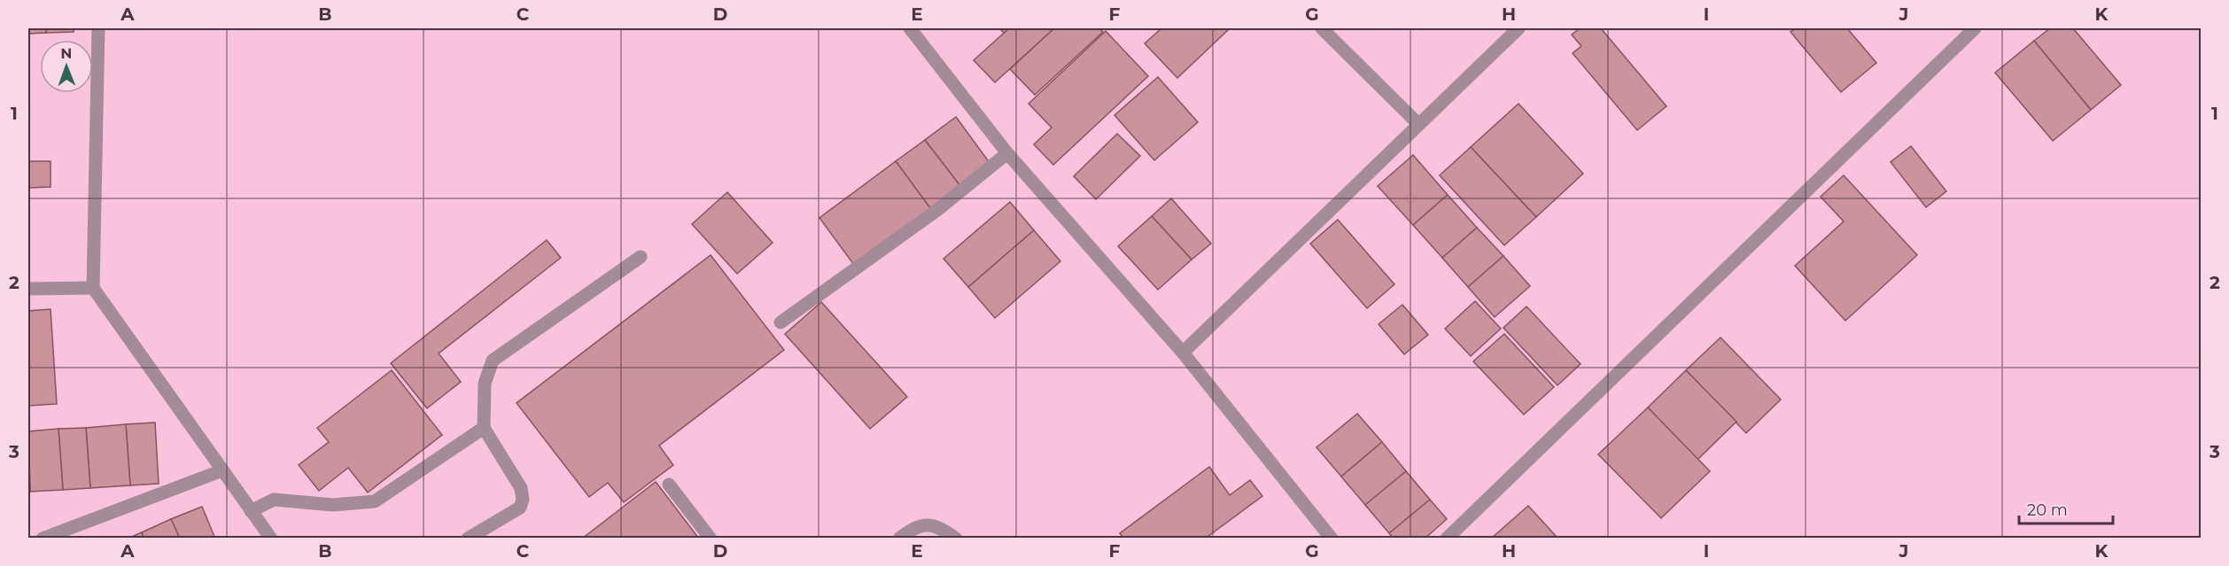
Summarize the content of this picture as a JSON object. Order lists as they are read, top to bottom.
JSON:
{
  "scale_bar": "20 m",
  "north": "top",
  "grid": {
    "columns": [
      "A",
      "B",
      "C",
      "D",
      "E",
      "F",
      "G",
      "H",
      "I",
      "J",
      "K"
    ],
    "rows": ["1", "2", "3"]
  }
}
